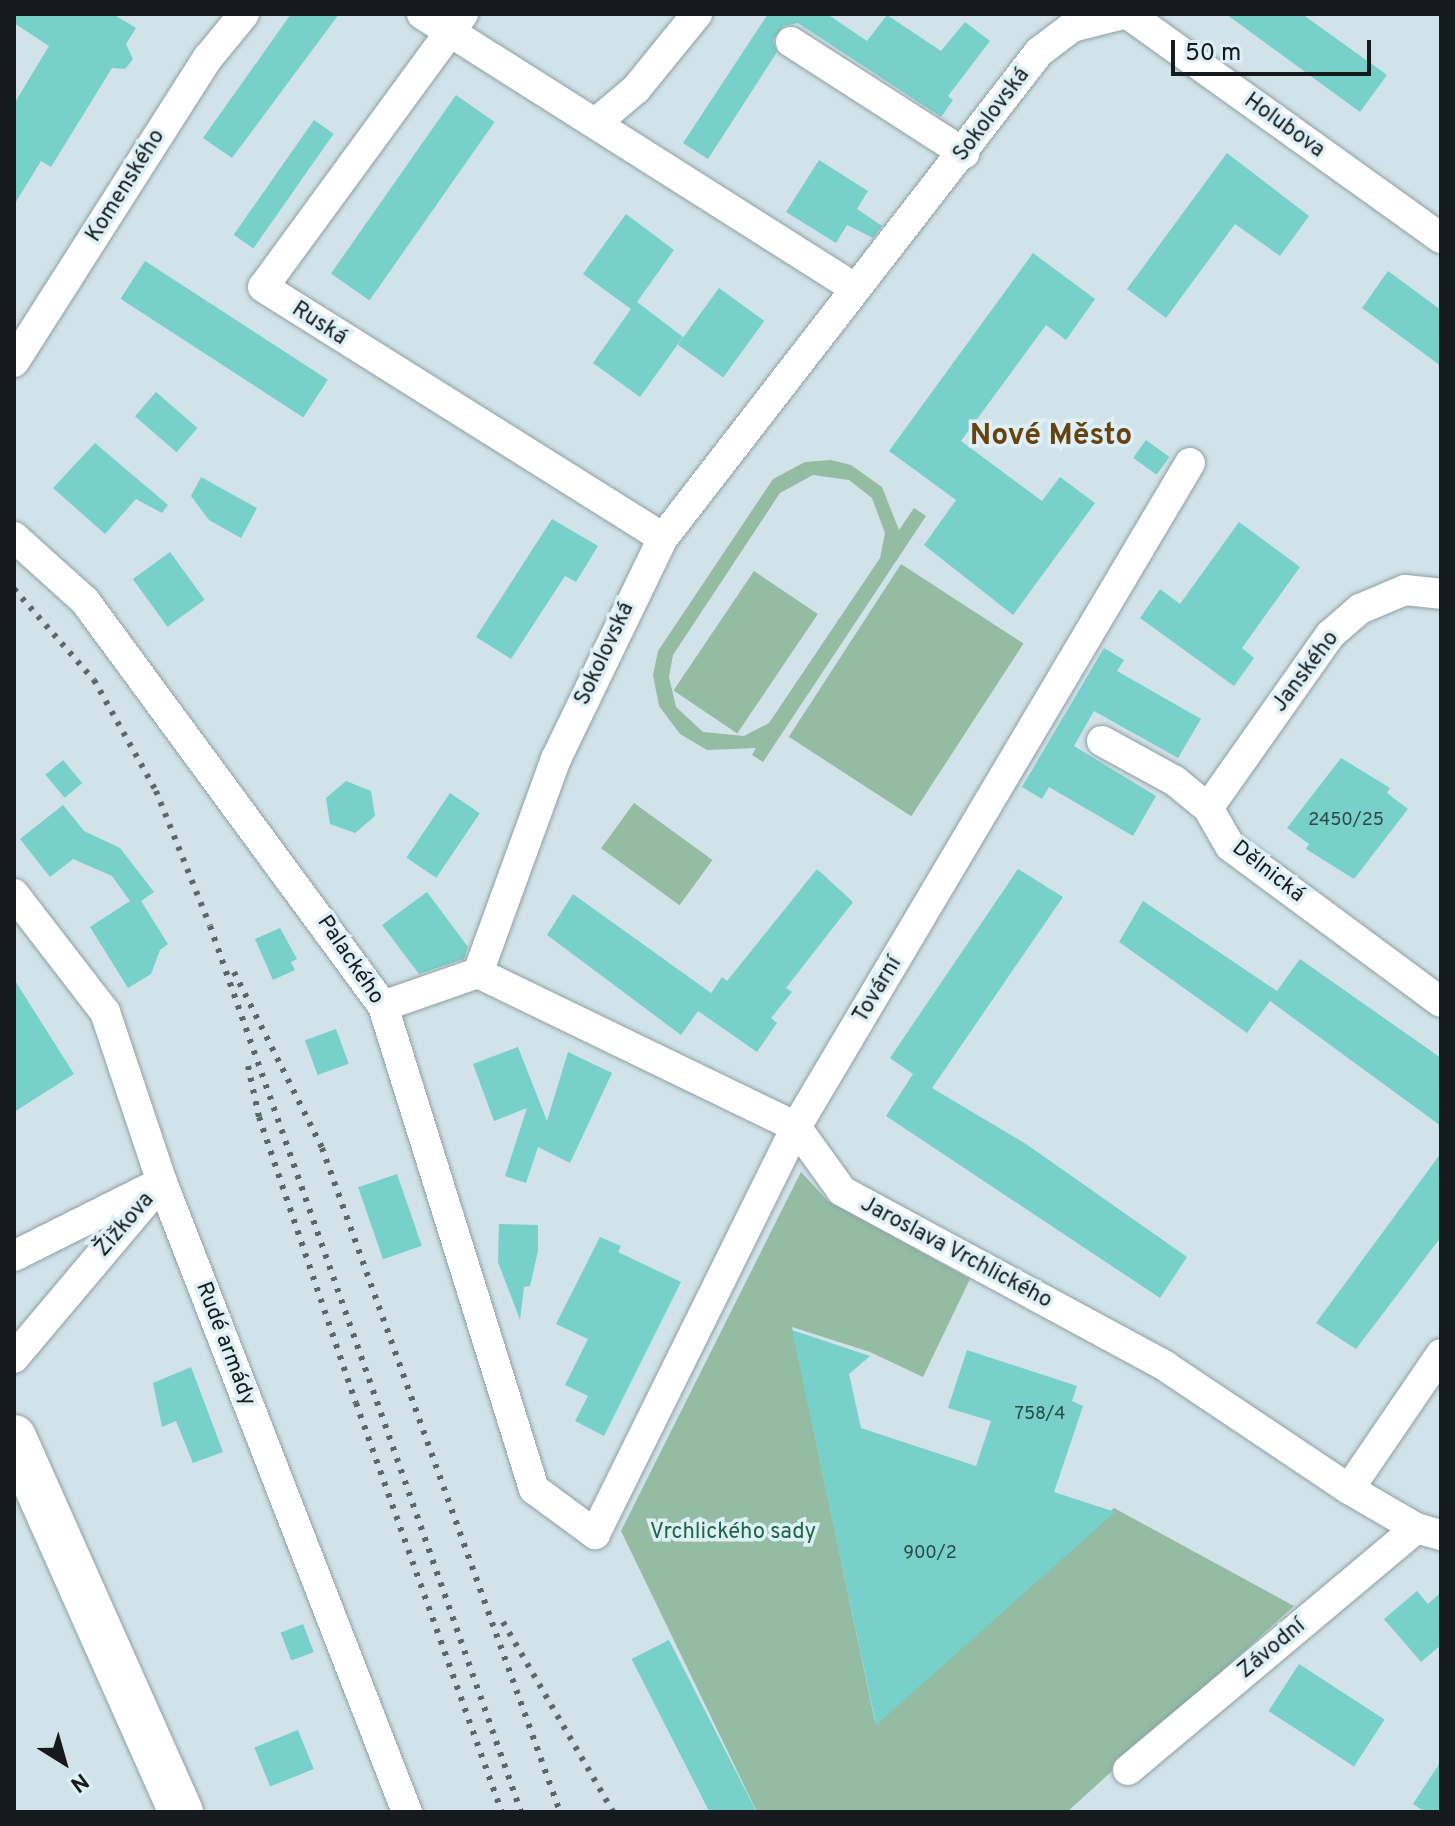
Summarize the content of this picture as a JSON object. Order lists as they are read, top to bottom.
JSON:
{
  "streets": {
    "street": [
      "Sokolovská",
      "Holubova",
      "Komenského",
      "Ruská",
      "Janského",
      "Dělnická",
      "Palackého",
      "Tovární",
      "Žižkova",
      "Jaroslava Vrchlického",
      "Rudé armády",
      "Závodní"
    ]
  },
  "crossings": [
    ["Sokolovská", "Holubova"],
    ["Sokolovská", "Ruská"],
    ["Sokolovská", "Jaroslava Vrchlického"],
    ["Janského", "Dělnická"],
    ["Palackého", "Tovární"],
    ["Tovární", "Jaroslava Vrchlického"],
    ["Žižkova", "Rudé armády"],
    ["Jaroslava Vrchlického", "Závodní"]
  ],
  "districts": ["Nové Město"],
  "parks": ["Vrchlického sady"],
  "house_numbers": ["2450/25", "758/4", "900/2"],
  "scale_bar": "50 m",
  "north": "bottom right"
}
